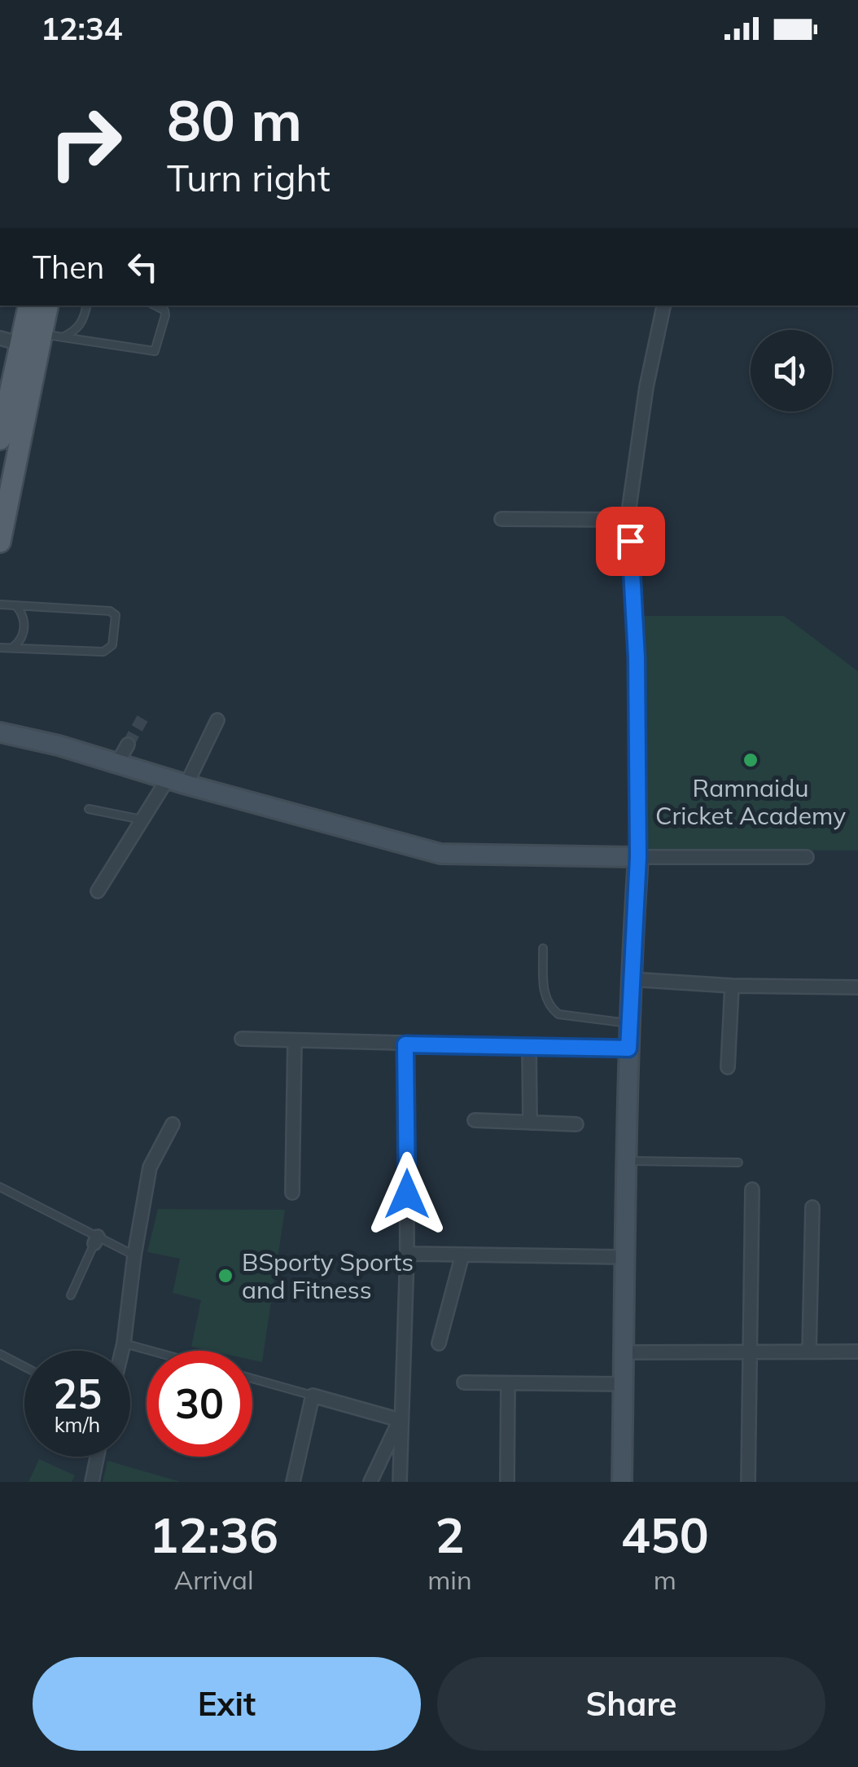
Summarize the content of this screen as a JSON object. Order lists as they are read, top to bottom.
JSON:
{
  "places": ["Ramnaidu Cricket Academy", "BSporty Sports and Fitness"],
  "page": {
    "status": "12:34",
    "turn": ["80 m", "Turn right"],
    "then": "Then",
    "speed": "25 km/h",
    "limit": "30",
    "eta": [
      "12:36",
      "Arrival",
      "2",
      "min",
      "450",
      "m"
    ],
    "buttons": ["Exit", "Share"]
  }
}
